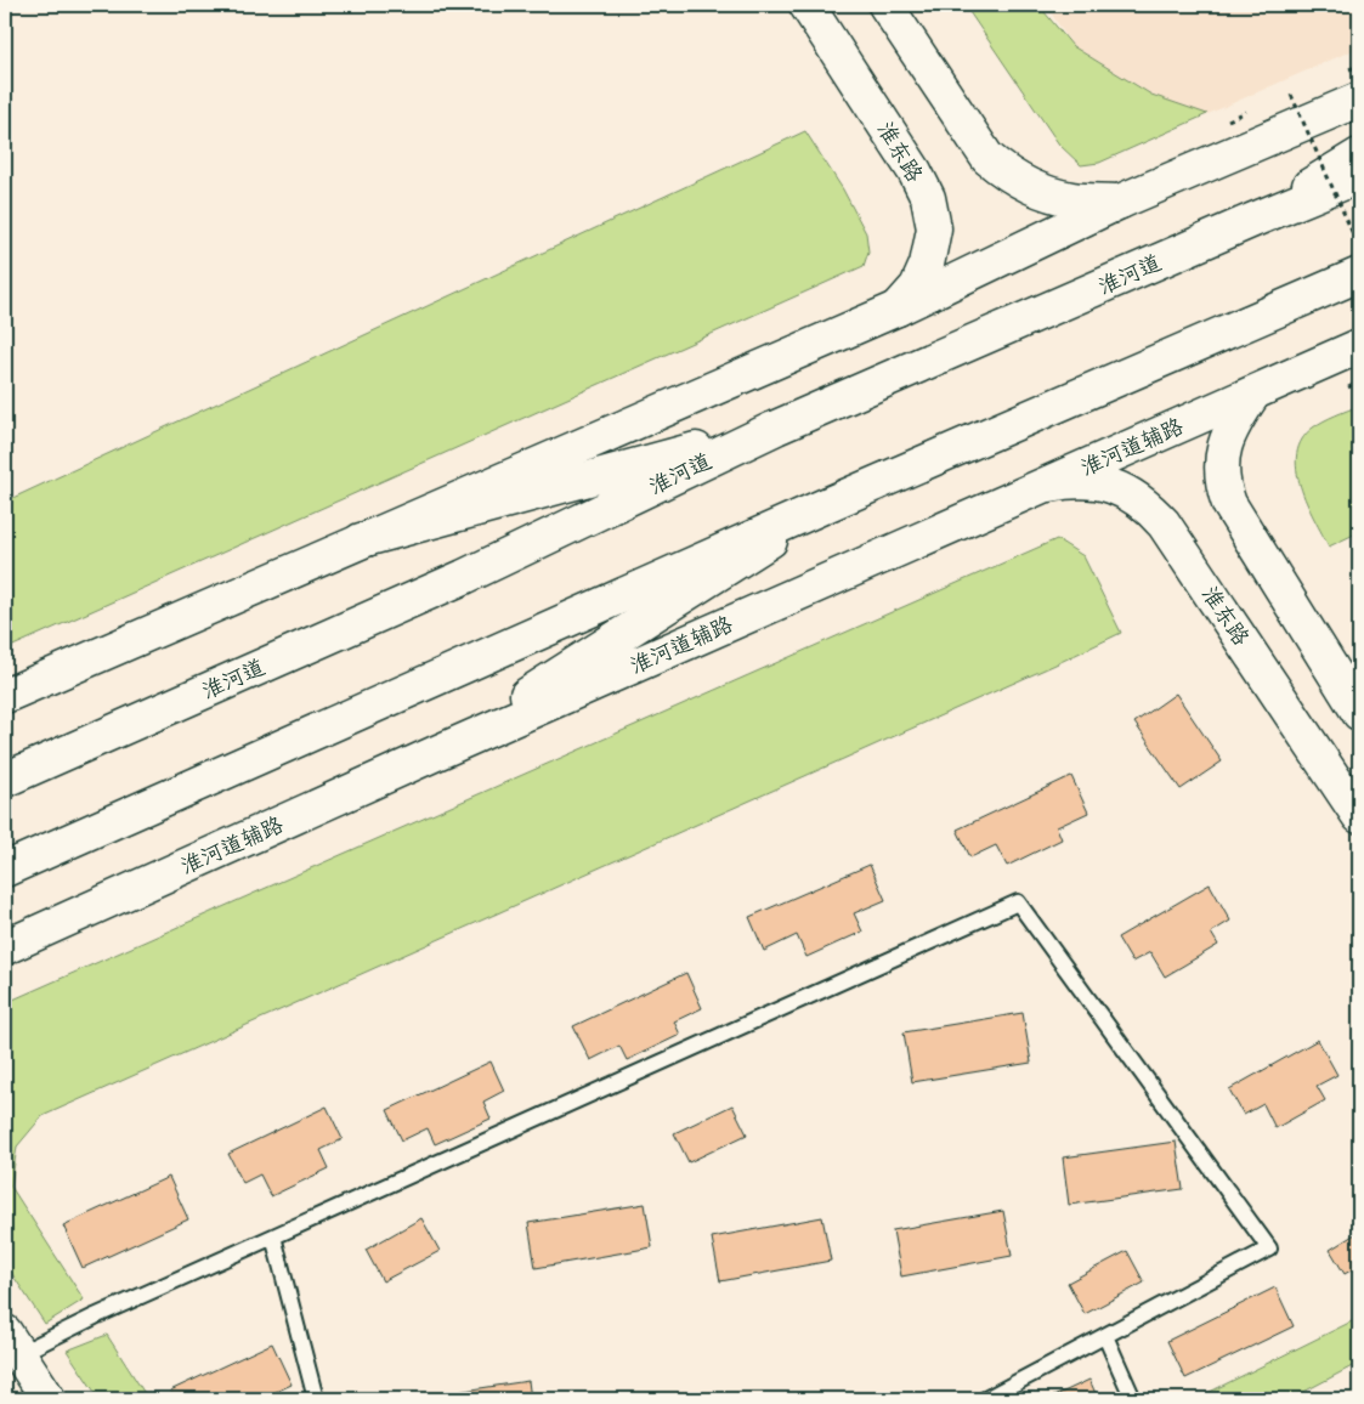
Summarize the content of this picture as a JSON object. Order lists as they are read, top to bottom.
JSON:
{
  "streets": {
    "main road": ["淮东路", "淮河道", "淮河道辅路"]
  },
  "crossings": [
    ["淮东路", "淮河道辅路"]
  ]
}
